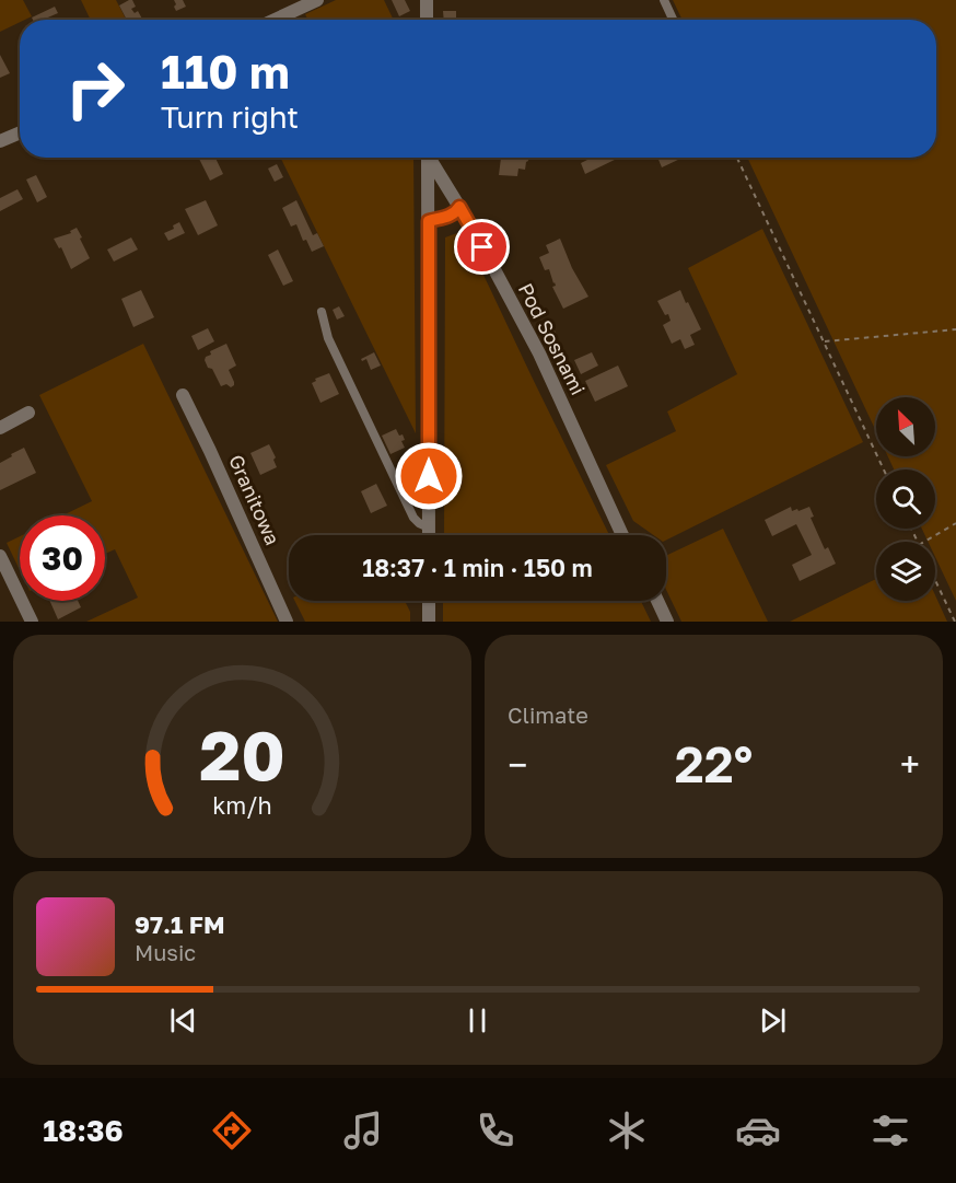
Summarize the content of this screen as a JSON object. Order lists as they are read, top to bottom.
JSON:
{
  "streets": {
    "street": ["Pod Sosnami", "Granitowa"]
  },
  "north": "top left",
  "page": {
    "turn": ["110 m", "Turn right"],
    "limit": "30",
    "trip": "18:37 · 1 min · 150 m",
    "tile": "Climate",
    "heat": ["−", "22°", "+"],
    "song": ["97.1 FM", "Music"],
    "tabs": "18:36",
    "gauge": ["20", "km/h"]
  }
}
